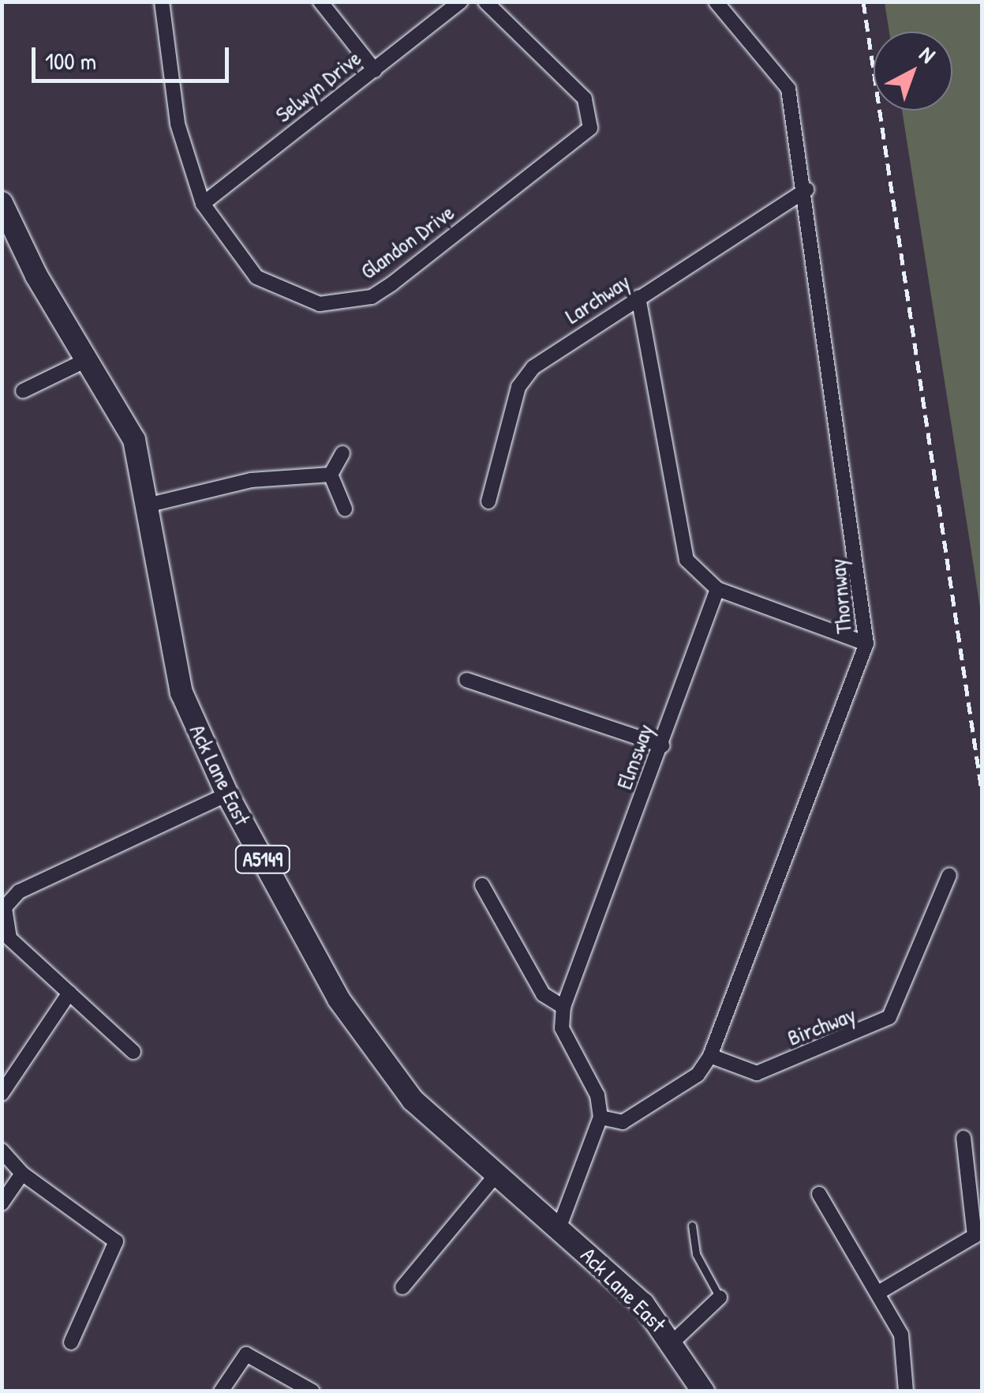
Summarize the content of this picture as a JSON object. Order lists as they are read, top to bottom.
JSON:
{
  "streets": {
    "main road": ["Ack Lane East", "A5149"],
    "street": [
      "Selwyn Drive",
      "Glandon Drive",
      "Larchway",
      "Thornway",
      "Elmsway",
      "Birchway"
    ]
  },
  "crossings": [
    ["Selwyn Drive", "Glandon Drive"],
    ["Larchway", "Thornway"],
    ["Thornway", "Birchway"]
  ],
  "scale_bar": "100 m",
  "north": "top right"
}
